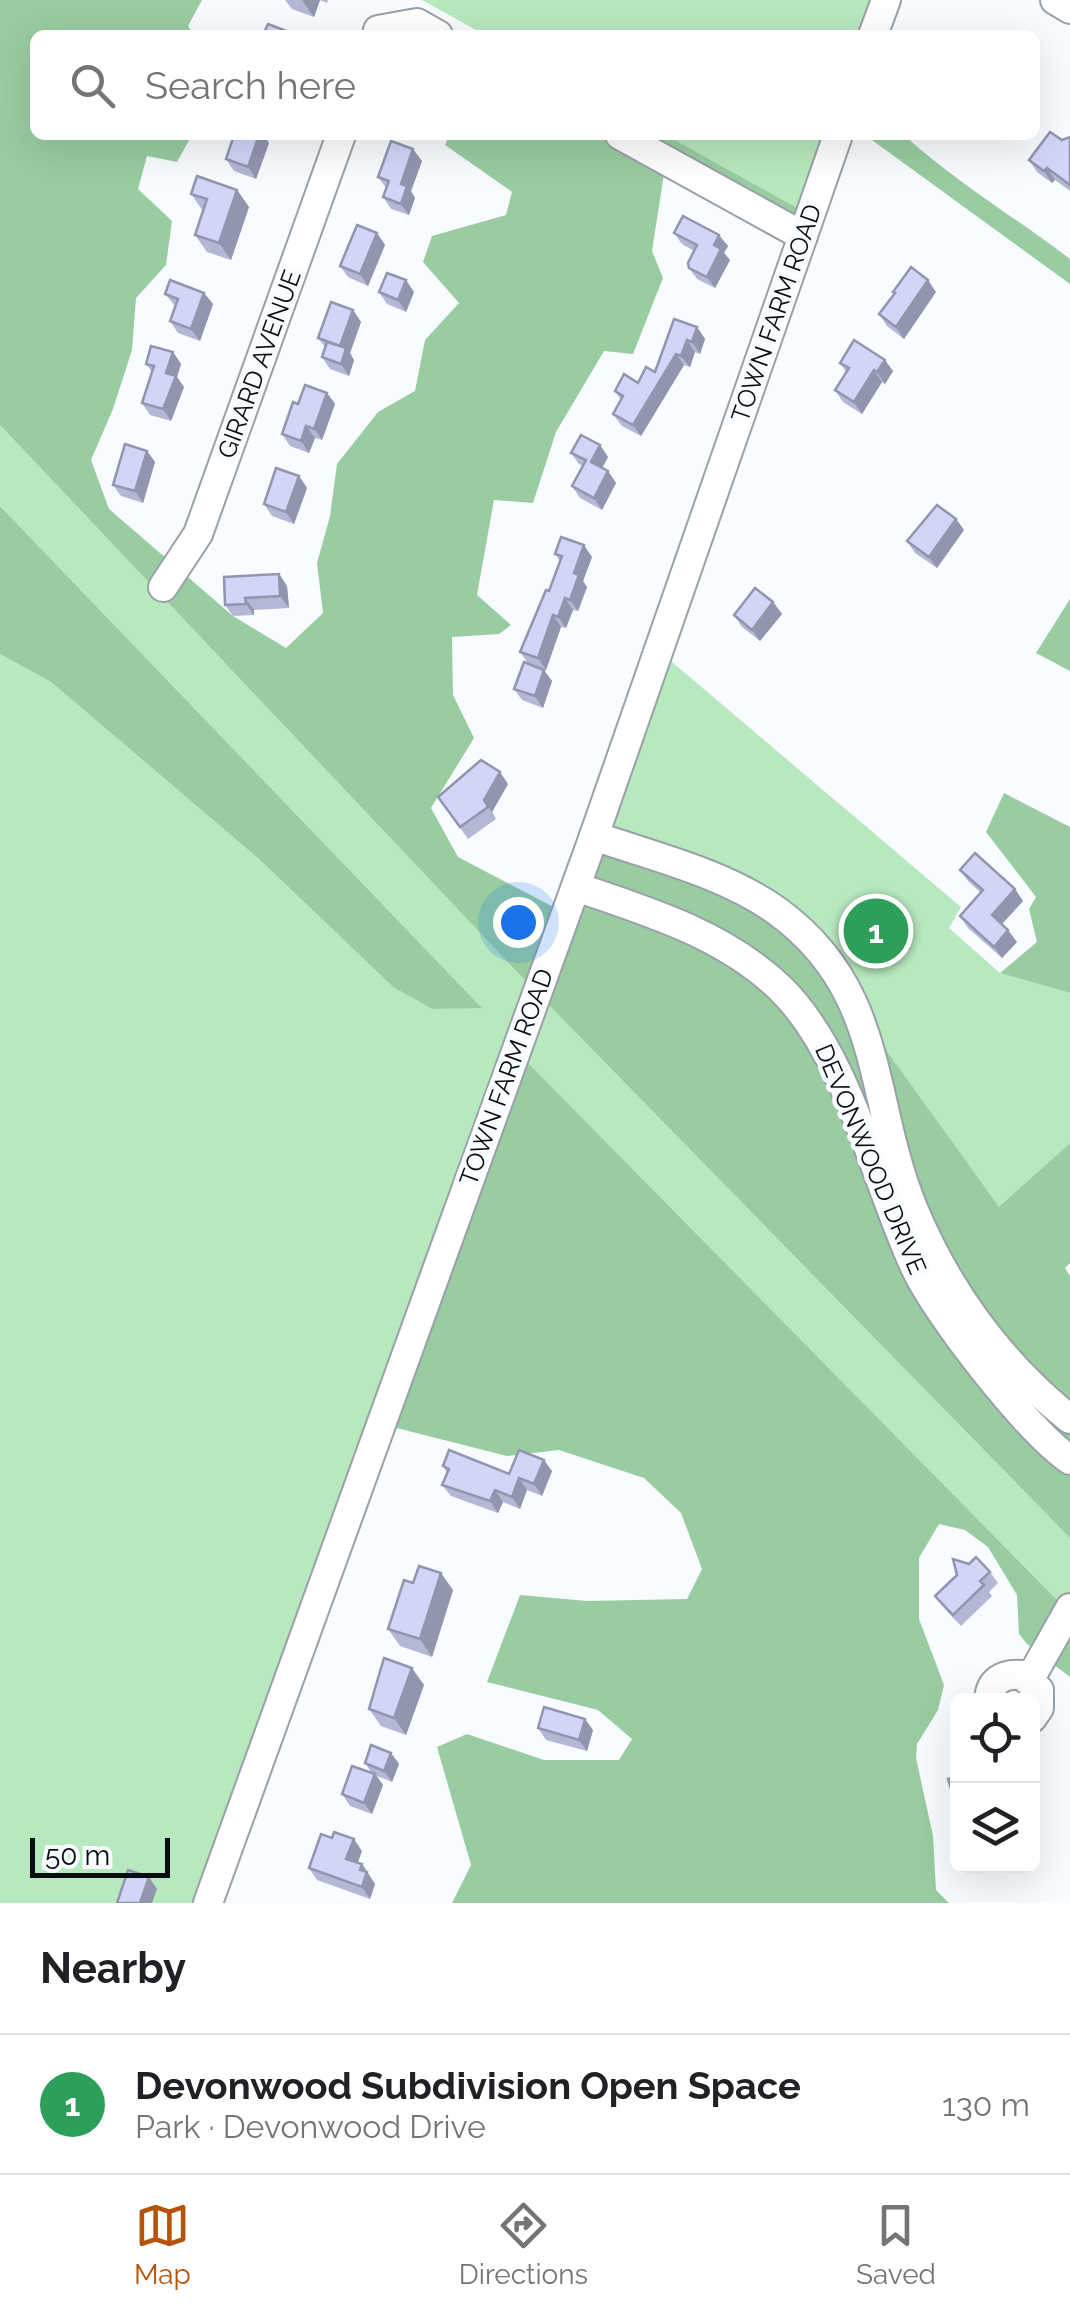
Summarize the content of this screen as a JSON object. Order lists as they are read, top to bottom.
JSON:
{
  "streets": {
    "street": ["TOWN FARM ROAD", "GIRARD AVENUE", "DEVONWOOD DRIVE"]
  },
  "crossings": [
    ["TOWN FARM ROAD", "DEVONWOOD DRIVE"]
  ],
  "scale_bar": "50 m",
  "page": {
    "search": "Search here",
    "pins": "1",
    "scale": "50 m",
    "heading": "Nearby",
    "list": [
      {
        "mark": "1",
        "name": "Devonwood Subdivision Open Space",
        "note": "Park · Devonwood Drive",
        "value": "130 m"
      }
    ],
    "nav": ["Map", "Directions", "Saved"]
  }
}
